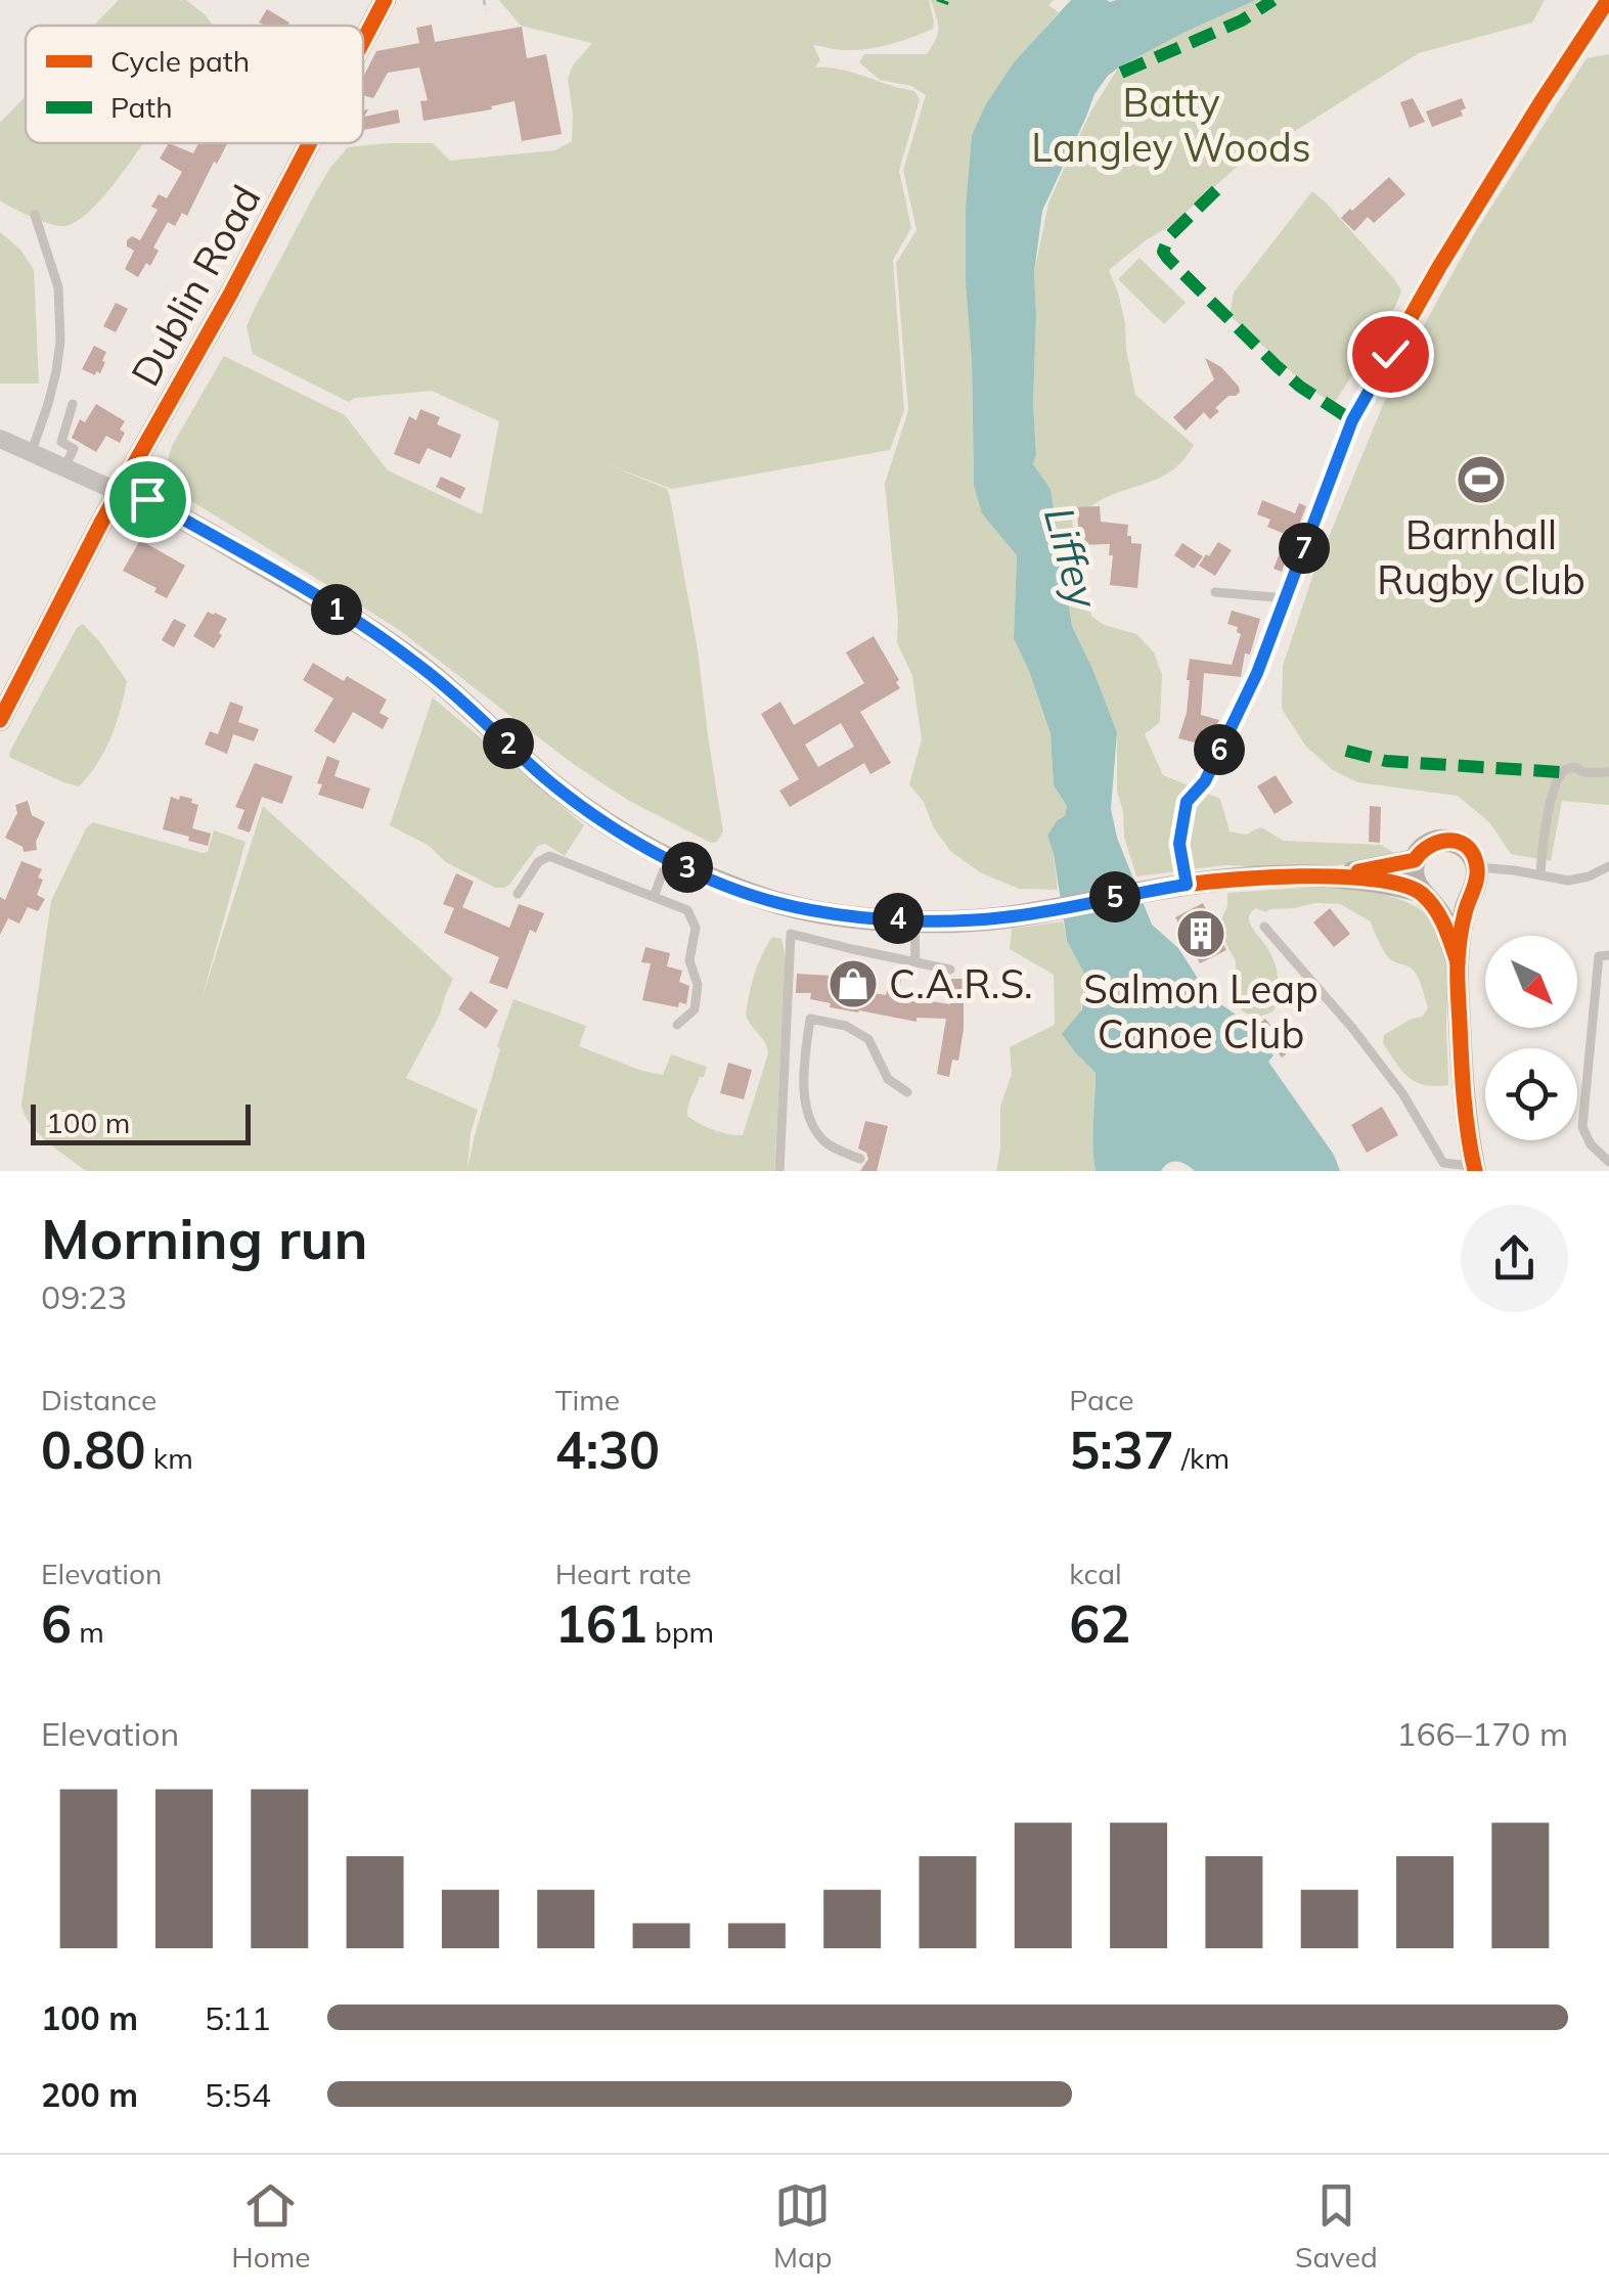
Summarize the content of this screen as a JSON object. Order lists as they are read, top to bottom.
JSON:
{
  "streets": {
    "main road": ["Dublin Road"]
  },
  "water": ["Liffey"],
  "parks": ["Batty Langley Woods"],
  "places": {
    "sports": ["Barnhall Rugby Club"],
    "building": ["Salmon Leap Canoe Club"],
    "shop": ["C.A.R.S."]
  },
  "legend": ["Cycle path", "Path"],
  "scale_bar": "100 m",
  "north": "bottom right",
  "page": {
    "pins": [
      "7",
      "1",
      "2",
      "6",
      "3",
      "5",
      "4"
    ],
    "scale": "100 m",
    "heading": ["Morning run", "09:23"],
    "stats": [
      ["Distance", "0.80 km"],
      ["Time", "4:30"],
      ["Pace", "5:37 /km"],
      ["Elevation", "6 m"],
      ["Heart rate", "161 bpm"],
      ["kcal", "62"]
    ],
    "chart": ["Elevation", "166–170 m"],
    "list": [
      {
        "name": "100 m",
        "note": "5:11"
      },
      {
        "name": "200 m",
        "note": "5:54"
      }
    ],
    "tabs": ["Home", "Map", "Saved"]
  }
}
